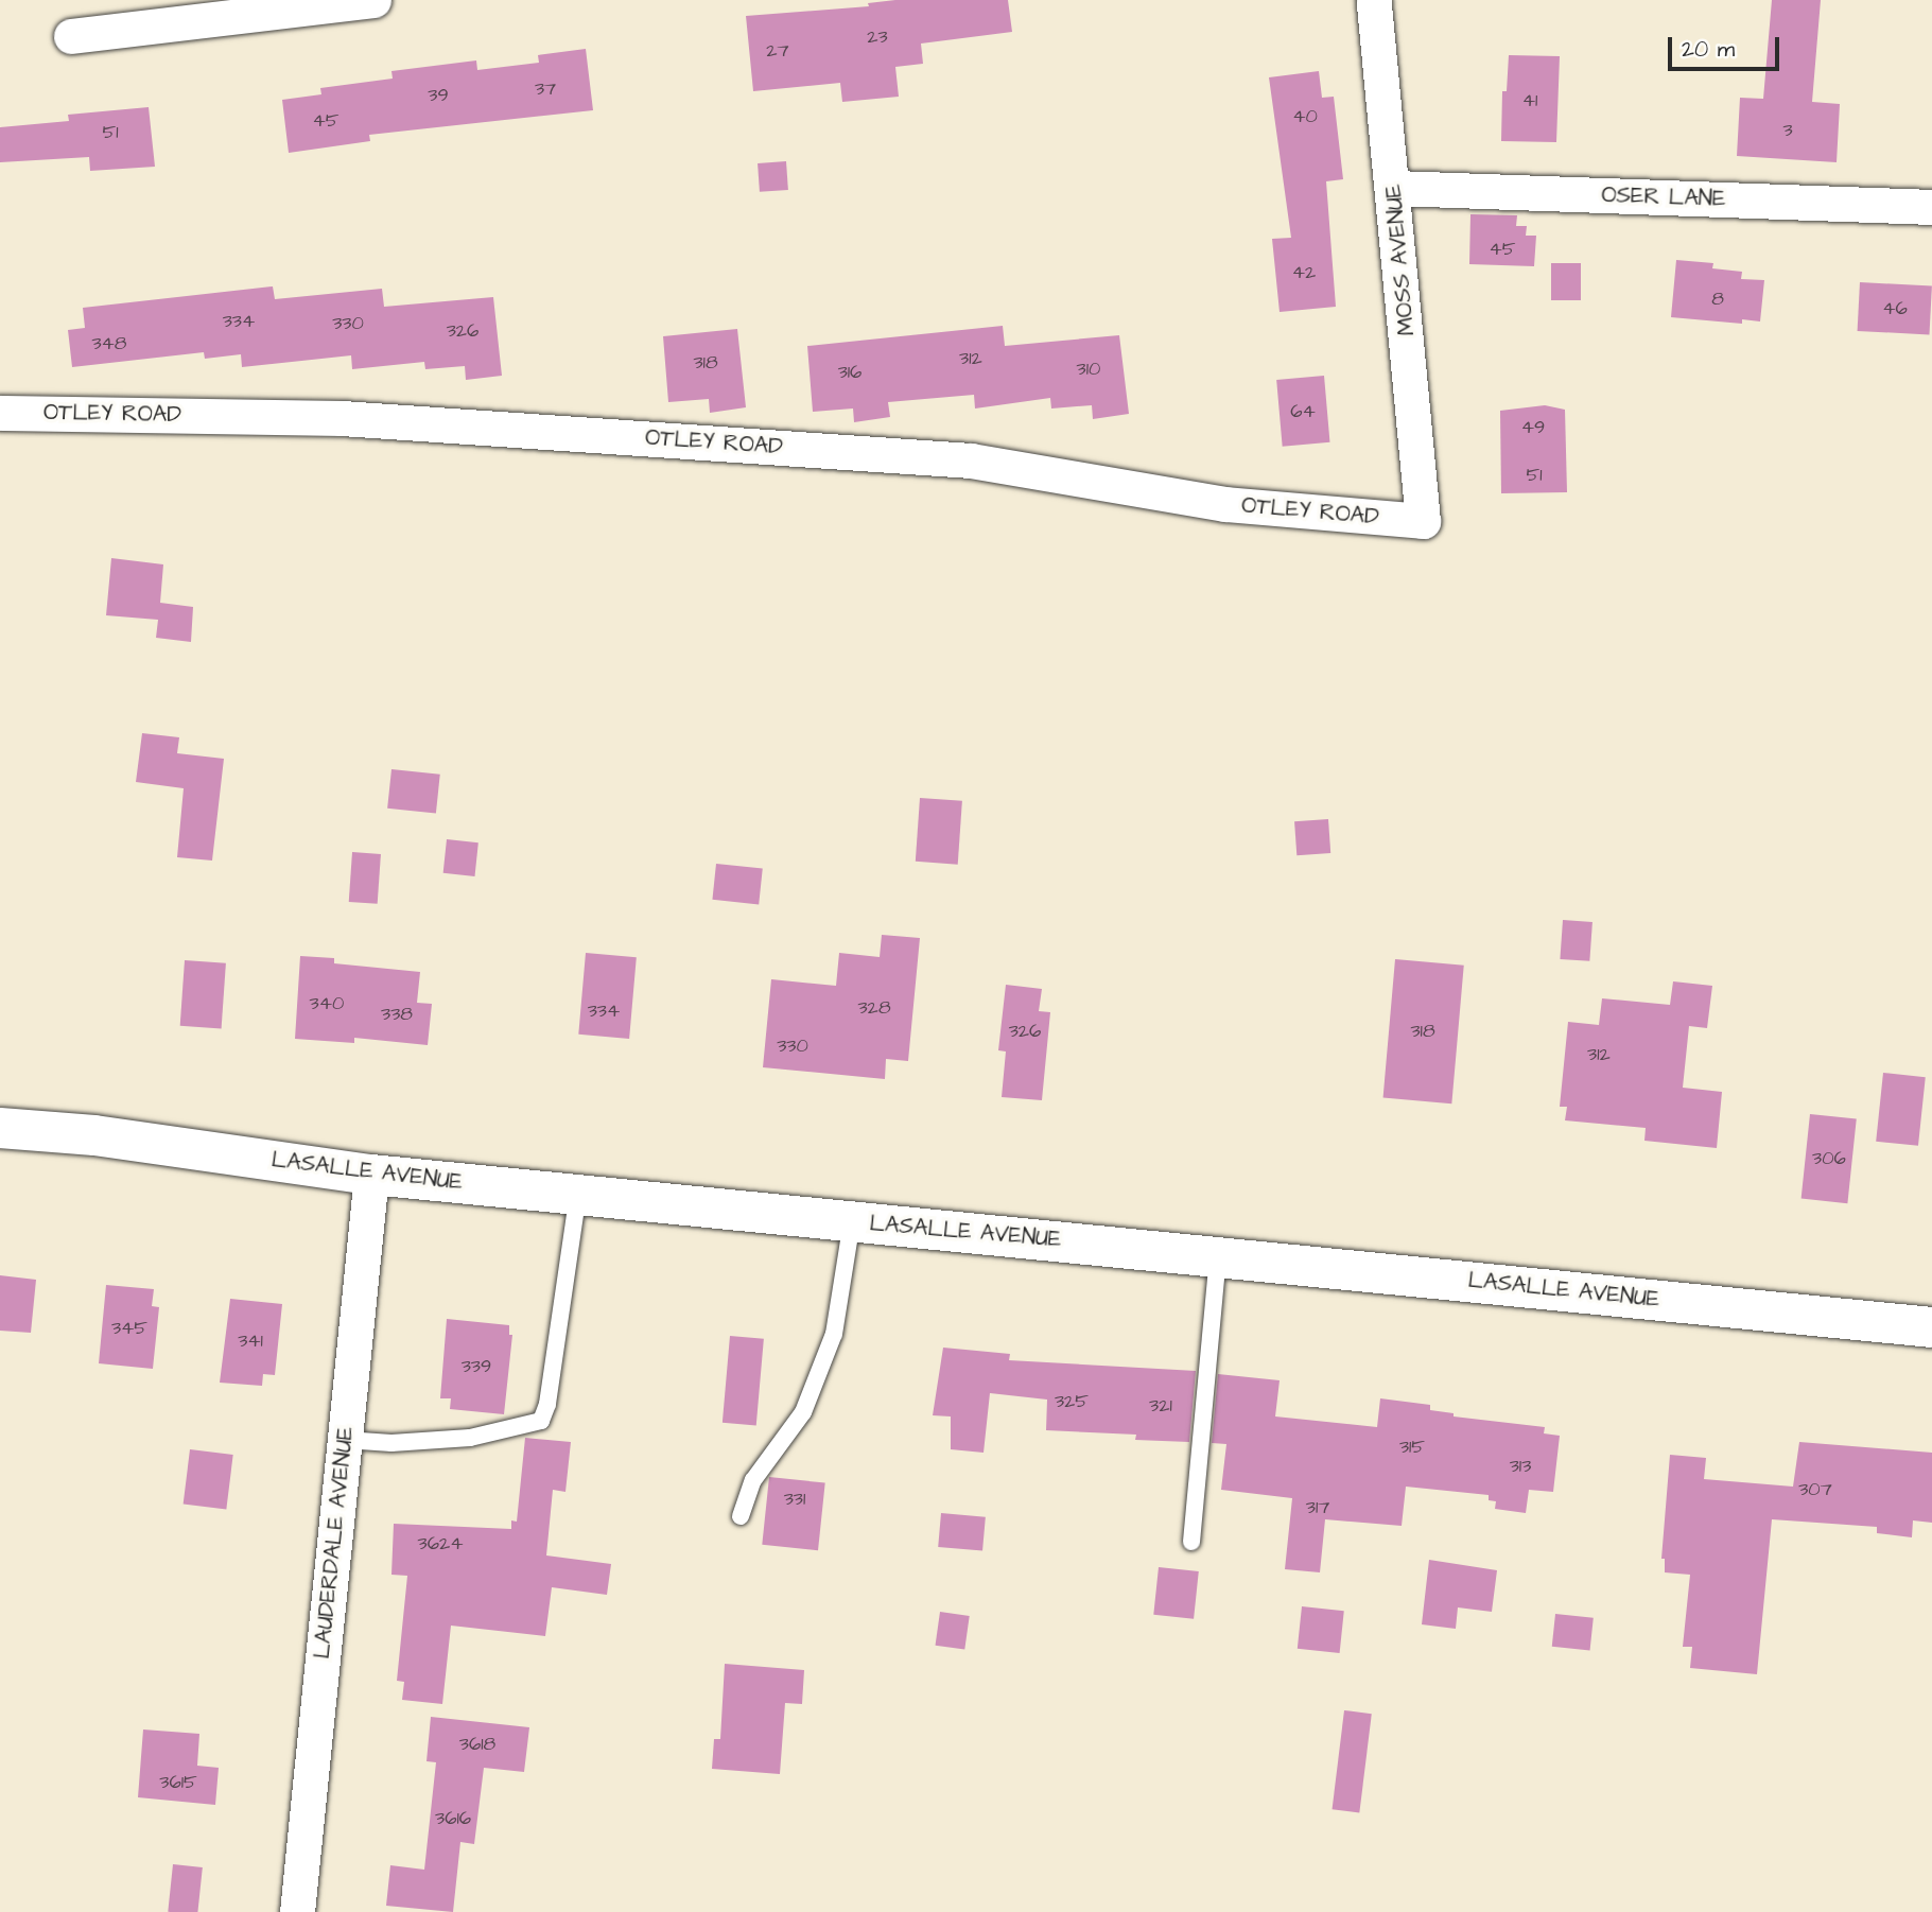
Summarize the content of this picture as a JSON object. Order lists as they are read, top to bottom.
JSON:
{
  "streets": {
    "main road": ["LASALLE AVENUE"],
    "street": [
      "OSER LANE",
      "MOSS AVENUE",
      "OTLEY ROAD",
      "LAUDERDALE AVENUE"
    ]
  },
  "crossings": [
    ["OSER LANE", "MOSS AVENUE"],
    ["MOSS AVENUE", "OTLEY ROAD"],
    ["LASALLE AVENUE", "LAUDERDALE AVENUE"]
  ],
  "house_numbers": [
    "23",
    "27",
    "37",
    "39",
    "41",
    "40",
    "45",
    "3",
    "51",
    "45",
    "42",
    "8",
    "46",
    "334",
    "330",
    "326",
    "348",
    "312",
    "318",
    "310",
    "316",
    "64",
    "49",
    "51",
    "340",
    "328",
    "334",
    "338",
    "326",
    "318",
    "330",
    "312",
    "306",
    "345",
    "341",
    "339",
    "325",
    "321",
    "315",
    "313",
    "307",
    "331",
    "317",
    "3624",
    "3618",
    "3615",
    "3616"
  ],
  "scale_bar": "20 m"
}
